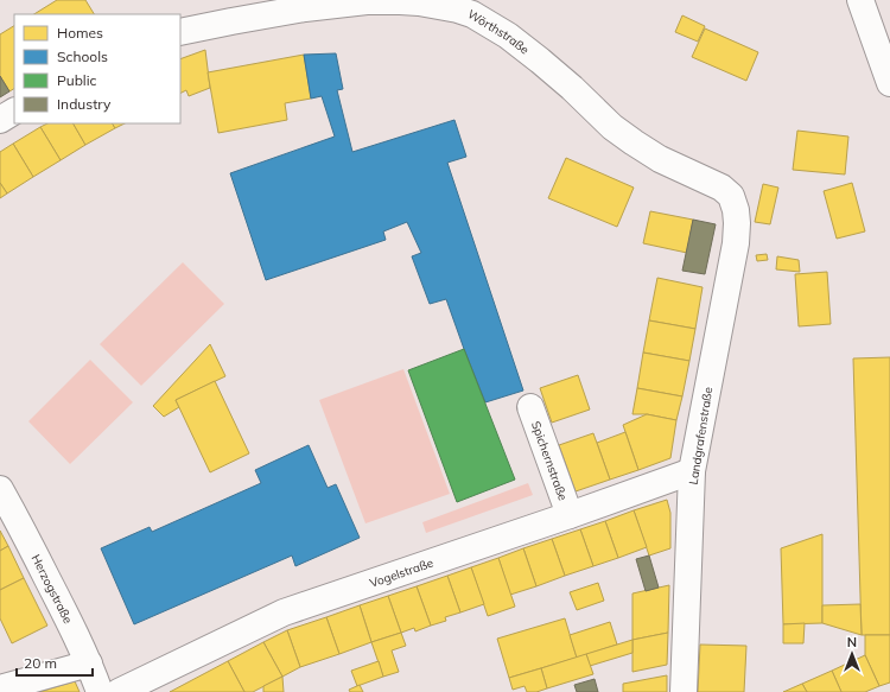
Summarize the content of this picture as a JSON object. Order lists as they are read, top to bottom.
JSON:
{
  "streets": {
    "street": [
      "Wörthstraße",
      "Landgrafenstraße",
      "Spichernstraße",
      "Vogelstraße",
      "Herzogstraße"
    ]
  },
  "crossings": [
    ["Wörthstraße", "Landgrafenstraße"],
    ["Landgrafenstraße", "Vogelstraße"],
    ["Spichernstraße", "Vogelstraße"]
  ],
  "legend": [
    "Homes",
    "Schools",
    "Public",
    "Industry"
  ],
  "scale_bar": "20 m",
  "north": "top"
}
